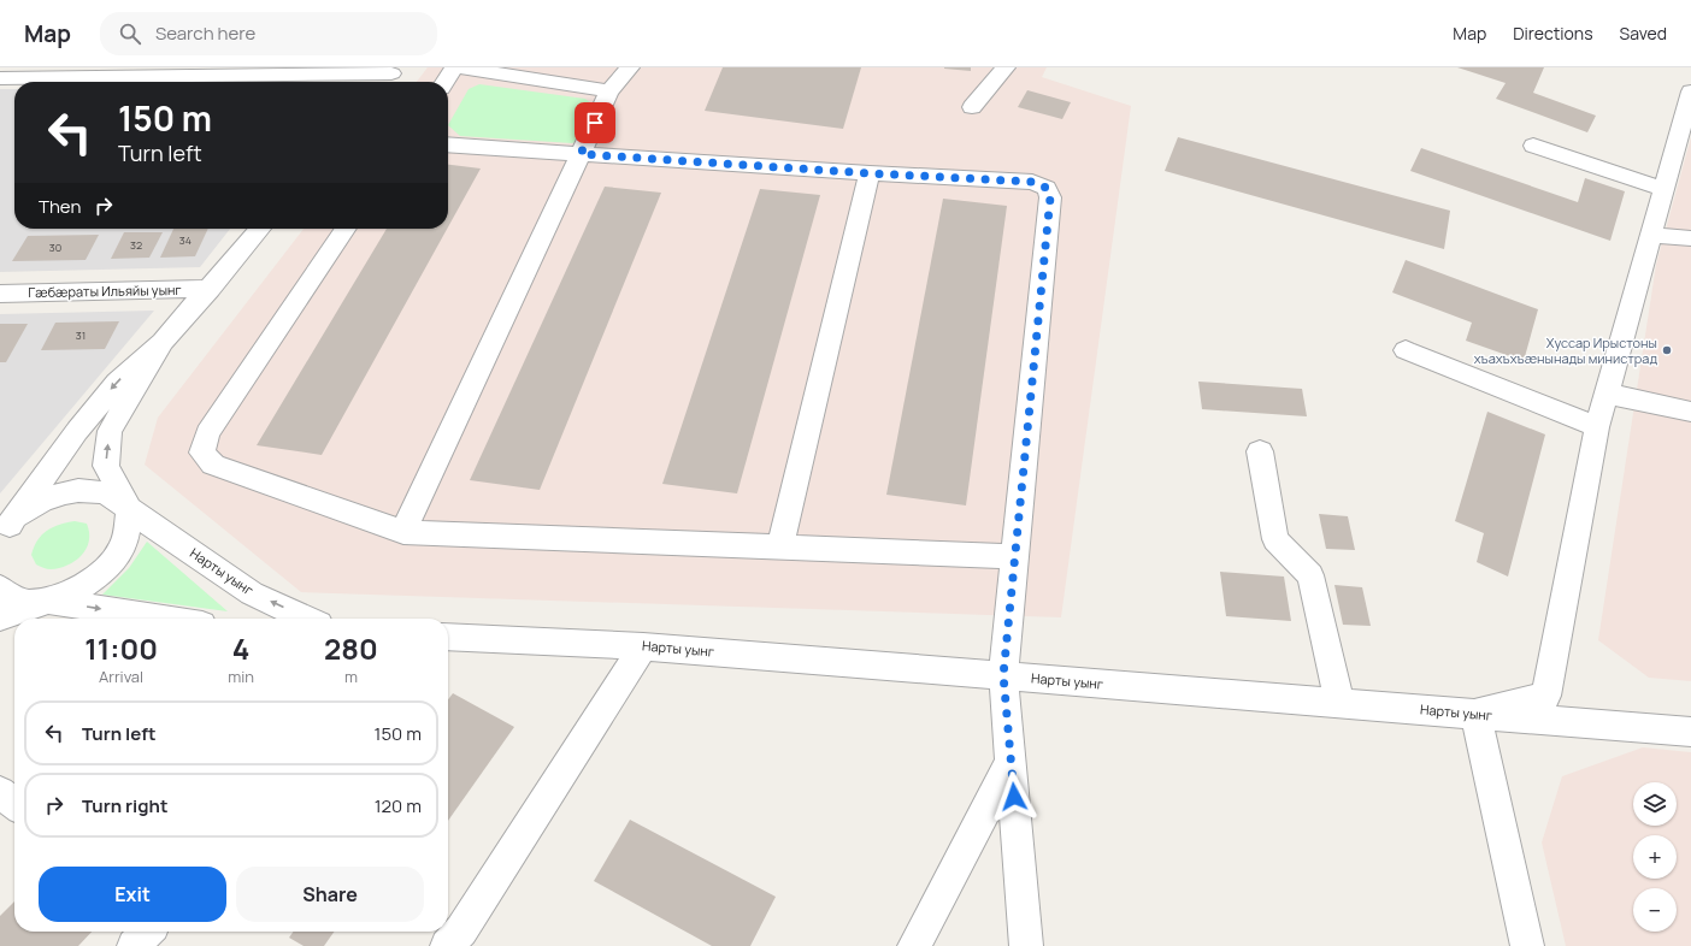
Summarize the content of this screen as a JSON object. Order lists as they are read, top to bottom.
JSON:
{
  "streets": {
    "street": ["Гæбæраты Ильяйы уынг", "Нарты уынг"]
  },
  "places": ["Хуссар Ирыстоны хъахъхъæнынады министрад"],
  "house_numbers": [
    "34",
    "32",
    "30",
    "31"
  ],
  "page": {
    "header": "Map",
    "search": "Search here",
    "nav": ["Map", "Directions", "Saved"],
    "turn": ["150 m", "Turn left"],
    "then": "Then",
    "eta": [
      "11:00",
      "Arrival",
      "4",
      "min",
      "280",
      "m"
    ],
    "list": [
      {
        "name": "Turn left",
        "value": "150 m"
      },
      {
        "name": "Turn right",
        "value": "120 m"
      }
    ],
    "map_buttons": ["+", "−"],
    "buttons": ["Exit", "Share"]
  }
}
